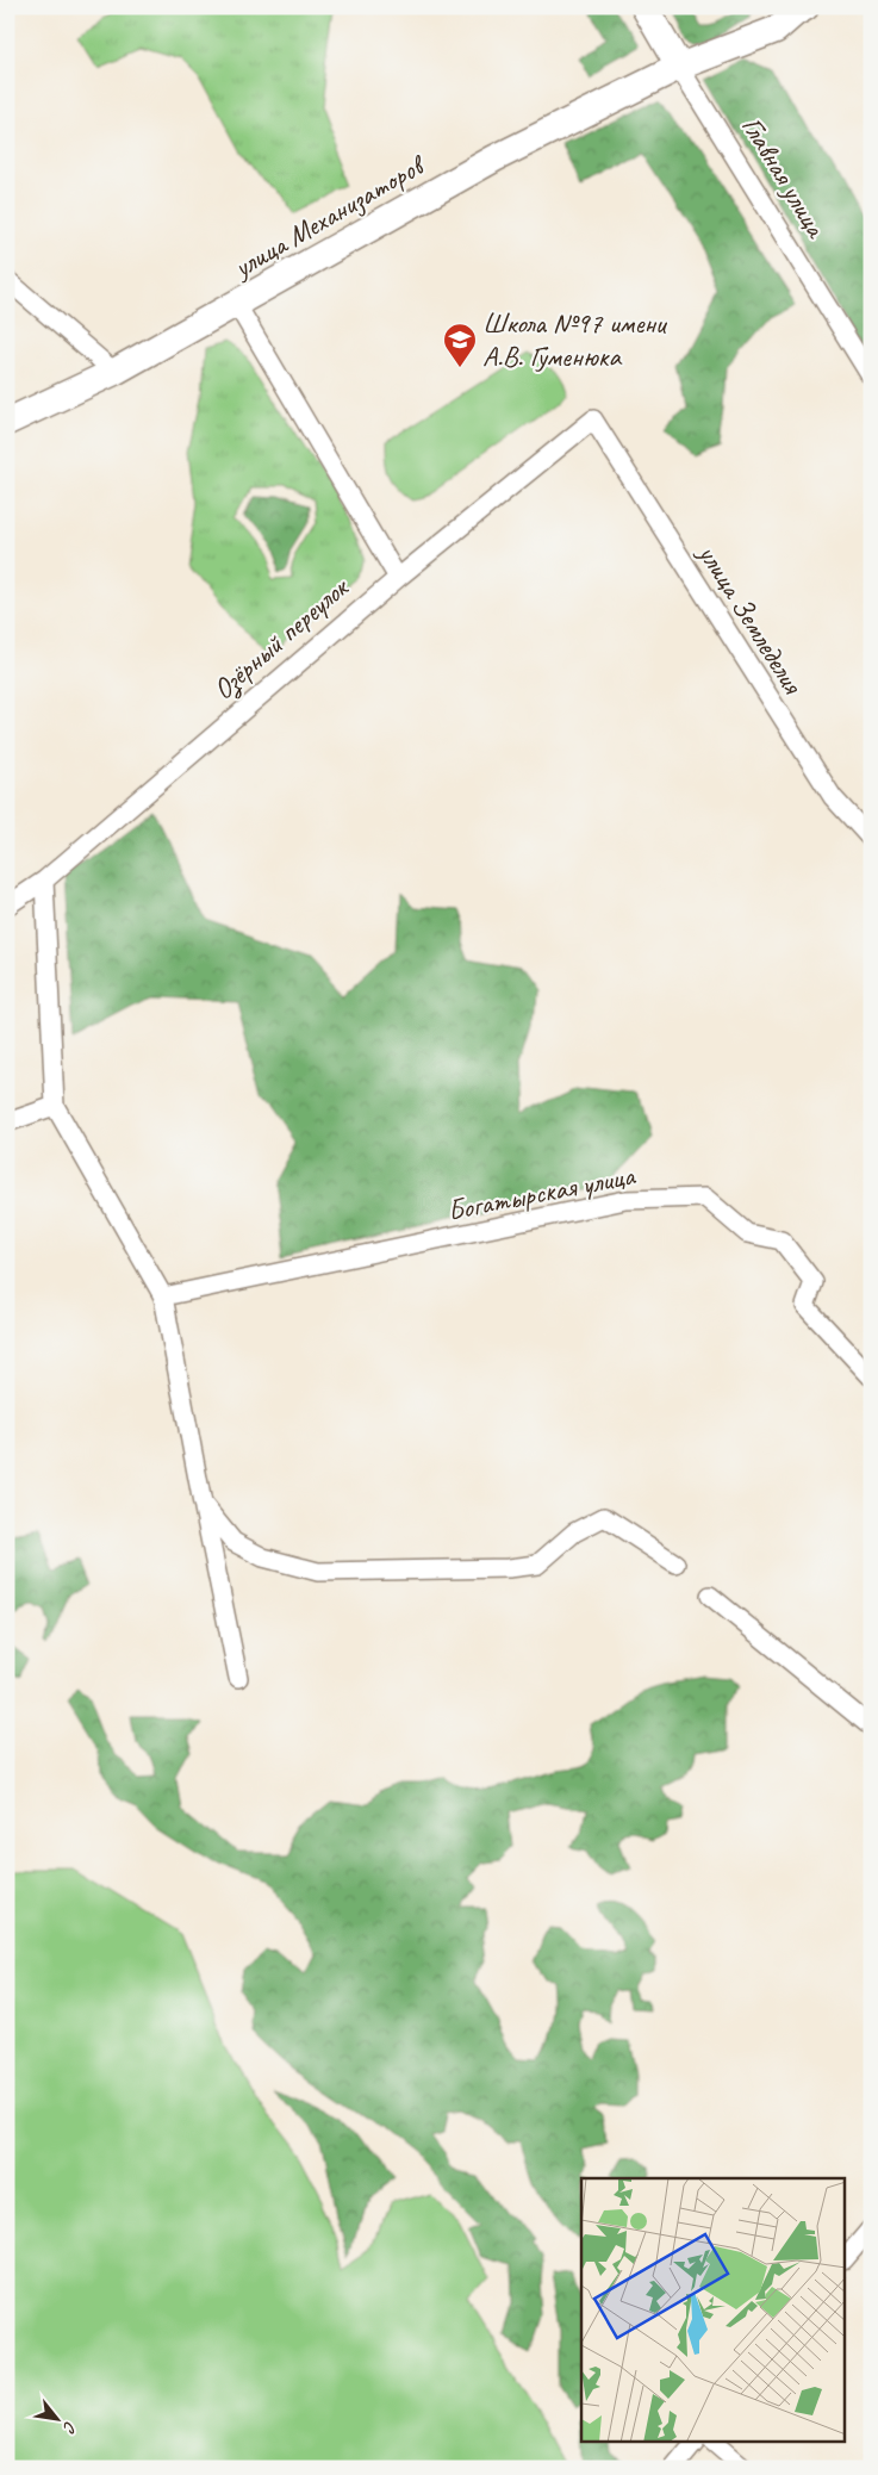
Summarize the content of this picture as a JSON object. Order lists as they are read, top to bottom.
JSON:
{
  "streets": {
    "street": [
      "Главная улица",
      "улица Механизаторов",
      "улица Земледелия",
      "Озёрный переулок",
      "Богатырская улица"
    ]
  },
  "crossings": [
    ["Главная улица", "улица Механизаторов"],
    ["улица Земледелия", "Озёрный переулок"]
  ],
  "places": {
    "school or university": ["Школа №97 имени А.В. Гуменюка"]
  },
  "north": "bottom right"
}
